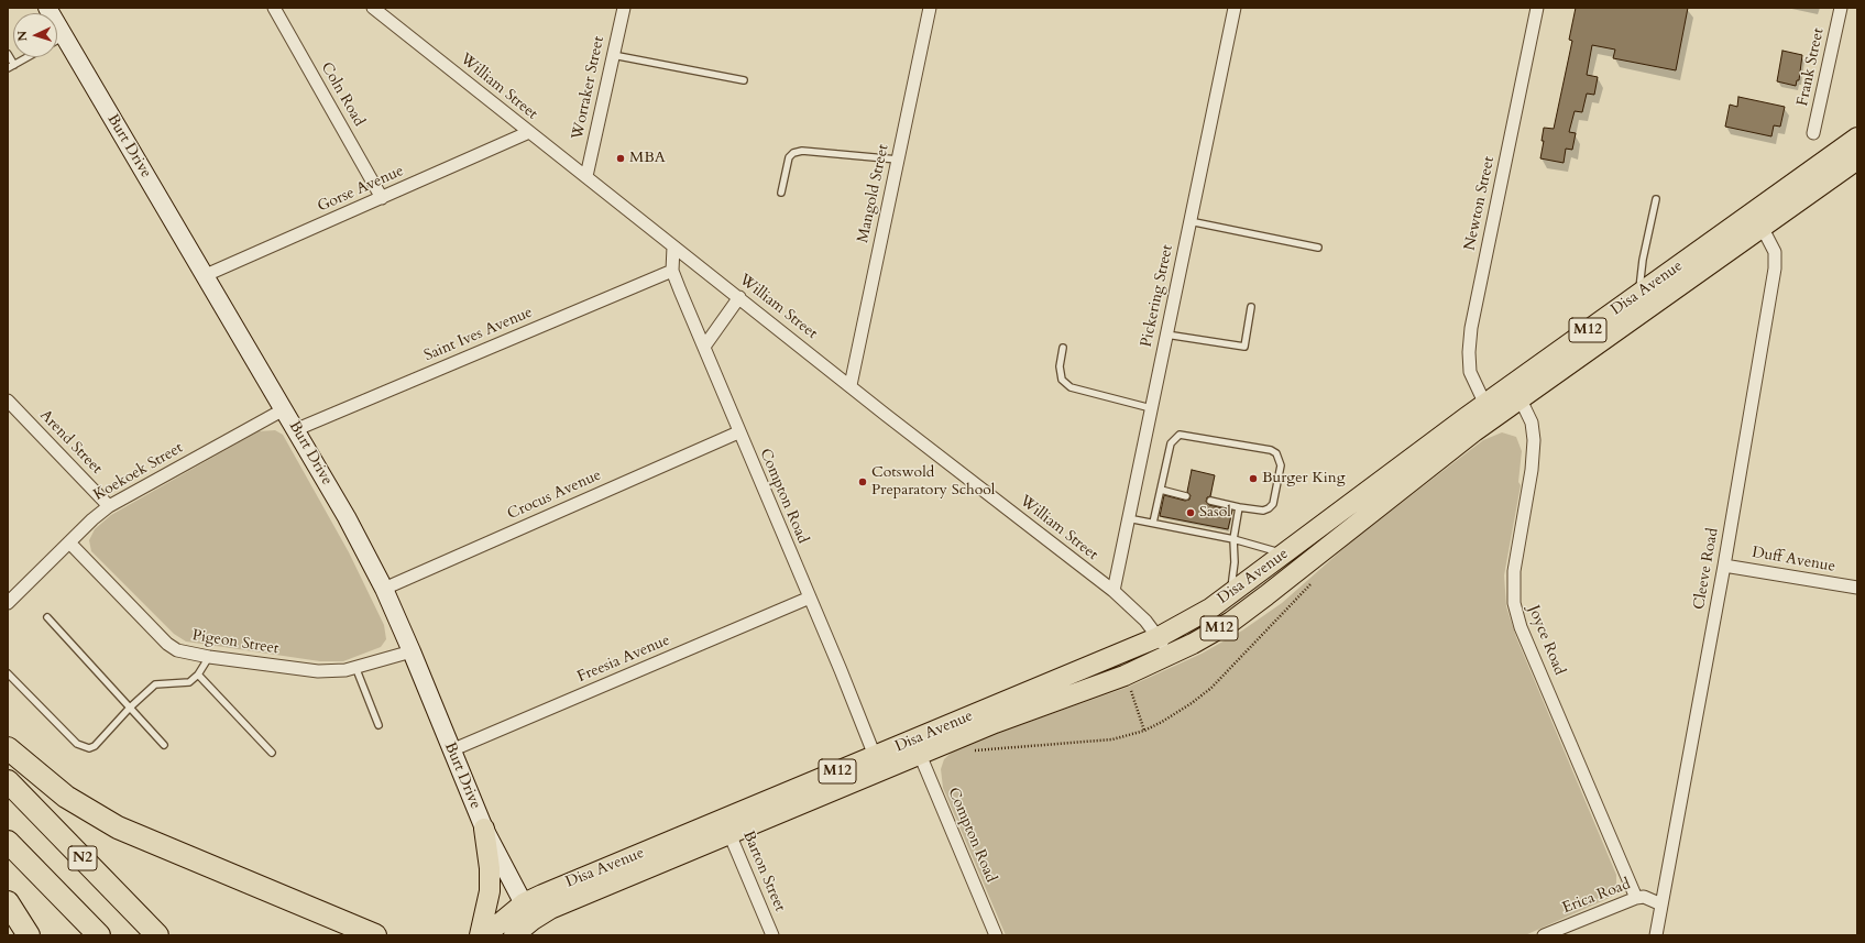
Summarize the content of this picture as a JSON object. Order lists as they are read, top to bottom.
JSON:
{
  "streets": {
    "highway": ["N2"],
    "main road": ["Disa Avenue", "M12"],
    "street": [
      "Frank Street",
      "William Street",
      "Worraker Street",
      "Coln Road",
      "Burt Drive",
      "Gorse Avenue",
      "Mangold Street",
      "Newton Street",
      "Pickering Street",
      "Saint Ives Avenue",
      "Arend Street",
      "Koekoek Street",
      "Crocus Avenue",
      "Compton Road",
      "Duff Avenue",
      "Cleeve Road",
      "Joyce Road",
      "Pigeon Street",
      "Freesia Avenue",
      "Barton Street",
      "Erica Road"
    ]
  },
  "crossings": [
    ["William Street", "Worraker Street"],
    ["William Street", "Gorse Avenue"],
    ["William Street", "Mangold Street"],
    ["William Street", "Disa Avenue"],
    ["William Street", "Pickering Street"],
    ["William Street", "Compton Road"],
    ["Coln Road", "Gorse Avenue"],
    ["Burt Drive", "Gorse Avenue"],
    ["Burt Drive", "Disa Avenue"],
    ["Burt Drive", "Saint Ives Avenue"],
    ["Burt Drive", "Koekoek Street"],
    ["Burt Drive", "Crocus Avenue"],
    ["Burt Drive", "Pigeon Street"],
    ["Burt Drive", "Freesia Avenue"],
    ["Newton Street", "Disa Avenue"],
    ["Disa Avenue", "Compton Road"],
    ["Disa Avenue", "Cleeve Road"],
    ["Disa Avenue", "Joyce Road"],
    ["Disa Avenue", "Barton Street"],
    ["Saint Ives Avenue", "Compton Road"],
    ["Arend Street", "Koekoek Street"],
    ["Koekoek Street", "Pigeon Street"],
    ["Crocus Avenue", "Compton Road"],
    ["Compton Road", "Freesia Avenue"],
    ["Duff Avenue", "Cleeve Road"],
    ["Cleeve Road", "Erica Road"],
    ["Joyce Road", "Erica Road"]
  ],
  "places": [
    "MBA",
    "Burger King",
    "Cotswold Preparatory School",
    "Sasol"
  ],
  "north": "left"
}
